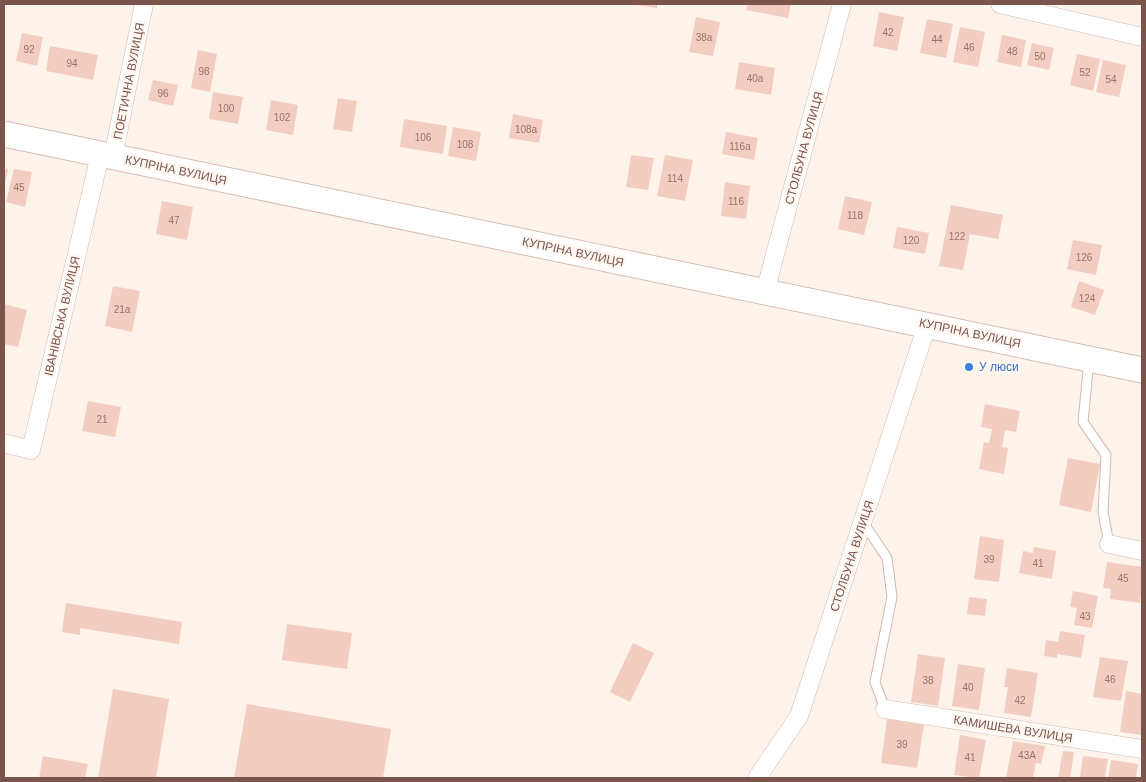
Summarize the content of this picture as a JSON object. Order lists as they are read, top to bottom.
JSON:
{
  "streets": {
    "main road": ["КУПРІНА ВУЛИЦЯ"],
    "street": [
      "ПОЕТИЧНА ВУЛИЦЯ",
      "СТОЛБУНА ВУЛИЦЯ",
      "ІВАНІВСЬКА ВУЛИЦЯ",
      "КАМИШЕВА ВУЛИЦЯ"
    ]
  },
  "crossings": [
    ["ПОЕТИЧНА ВУЛИЦЯ", "КУПРІНА ВУЛИЦЯ"],
    ["ПОЕТИЧНА ВУЛИЦЯ", "ІВАНІВСЬКА ВУЛИЦЯ"],
    ["СТОЛБУНА ВУЛИЦЯ", "КУПРІНА ВУЛИЦЯ"],
    ["КУПРІНА ВУЛИЦЯ", "ІВАНІВСЬКА ВУЛИЦЯ"]
  ],
  "places": ["У люси"],
  "house_numbers": [
    "42",
    "38а",
    "44",
    "46",
    "92",
    "48",
    "50",
    "94",
    "98",
    "52",
    "40а",
    "54",
    "96",
    "100",
    "102",
    "108а",
    "106",
    "108",
    "116а",
    "114",
    "45",
    "116",
    "118",
    "47",
    "122",
    "120",
    "126",
    "124",
    "21а",
    "21",
    "39",
    "41",
    "45",
    "43",
    "46",
    "38",
    "40",
    "42",
    "39",
    "43А",
    "41"
  ]
}
